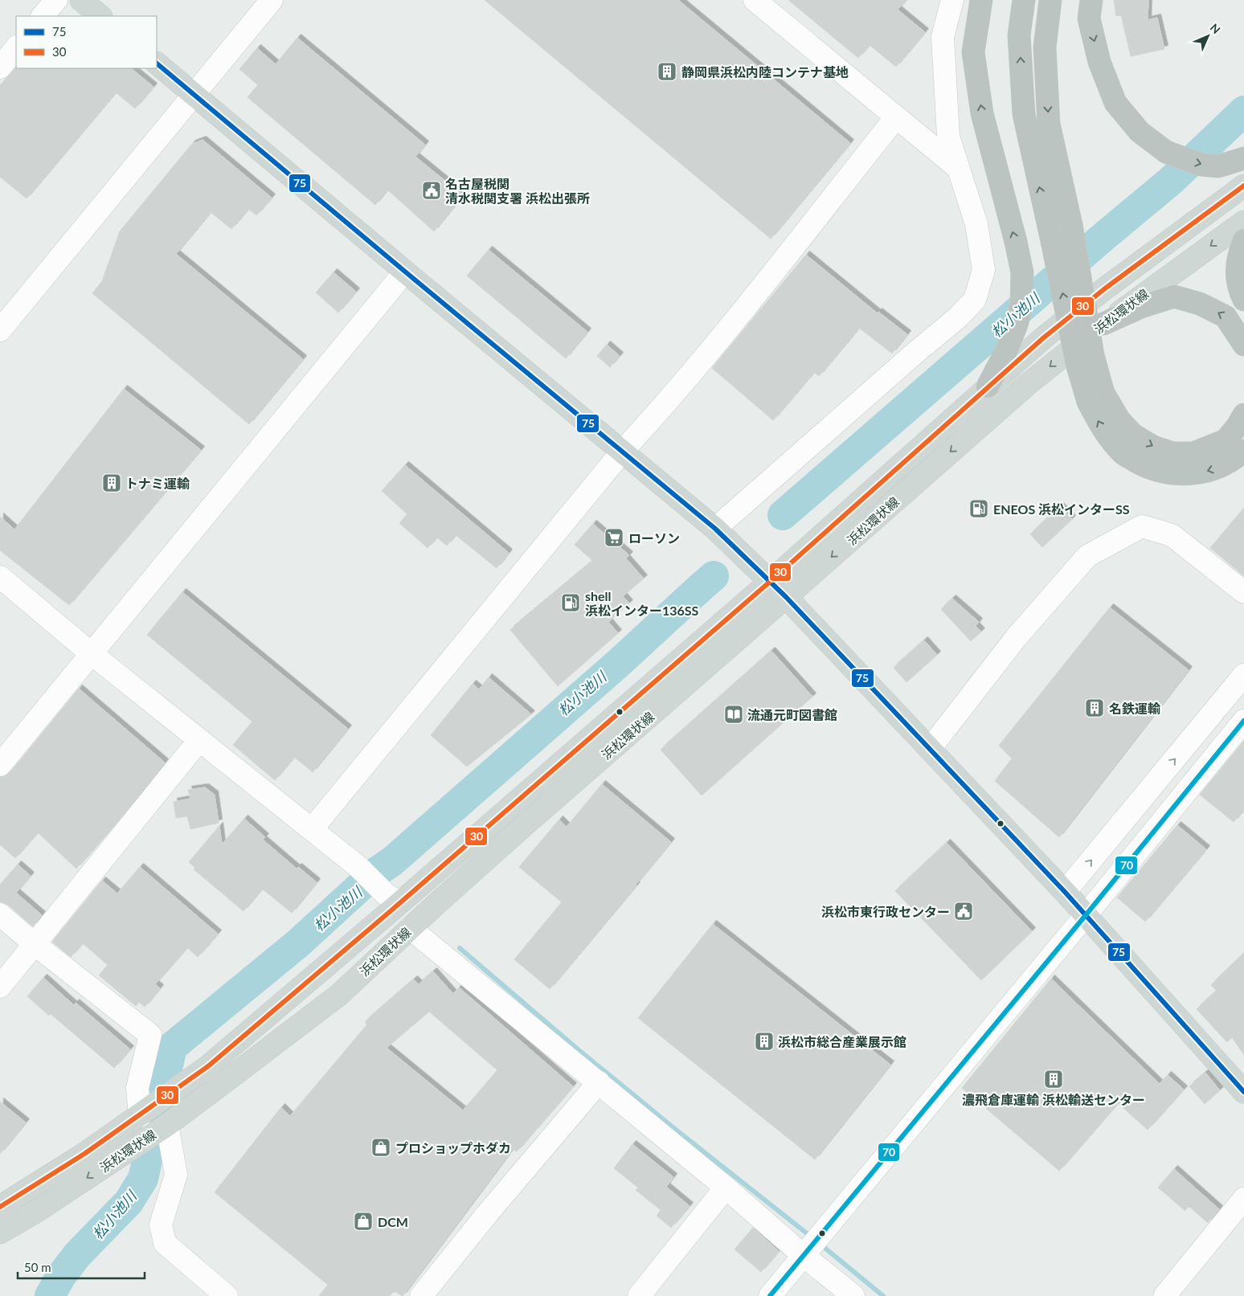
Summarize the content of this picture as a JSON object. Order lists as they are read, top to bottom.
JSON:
{
  "streets": {
    "main road": ["浜松環状線"]
  },
  "water": ["松小池川"],
  "places": {
    "building": [
      "静岡県浜松内陸コンテナ基地",
      "トナミ運輸",
      "名鉄運輸",
      "浜松市総合産業展示館",
      "濃飛倉庫運輸 浜松輸送センター"
    ],
    "public building": ["名古屋税関 清水税関支署 浜松出張所", "浜松市東行政センター"],
    "fuel station": ["ENEOS 浜松インターSS", "shell 浜松インター136SS"],
    "supermarket": ["ローソン"],
    "library": ["流通元町図書館"],
    "shop": ["プロショップホダカ", "DCM"]
  },
  "lines": ["transit line 75", "transit line 30", "transit line 70"],
  "legend": ["75", "30"],
  "scale_bar": "50 m",
  "north": "top right"
}
